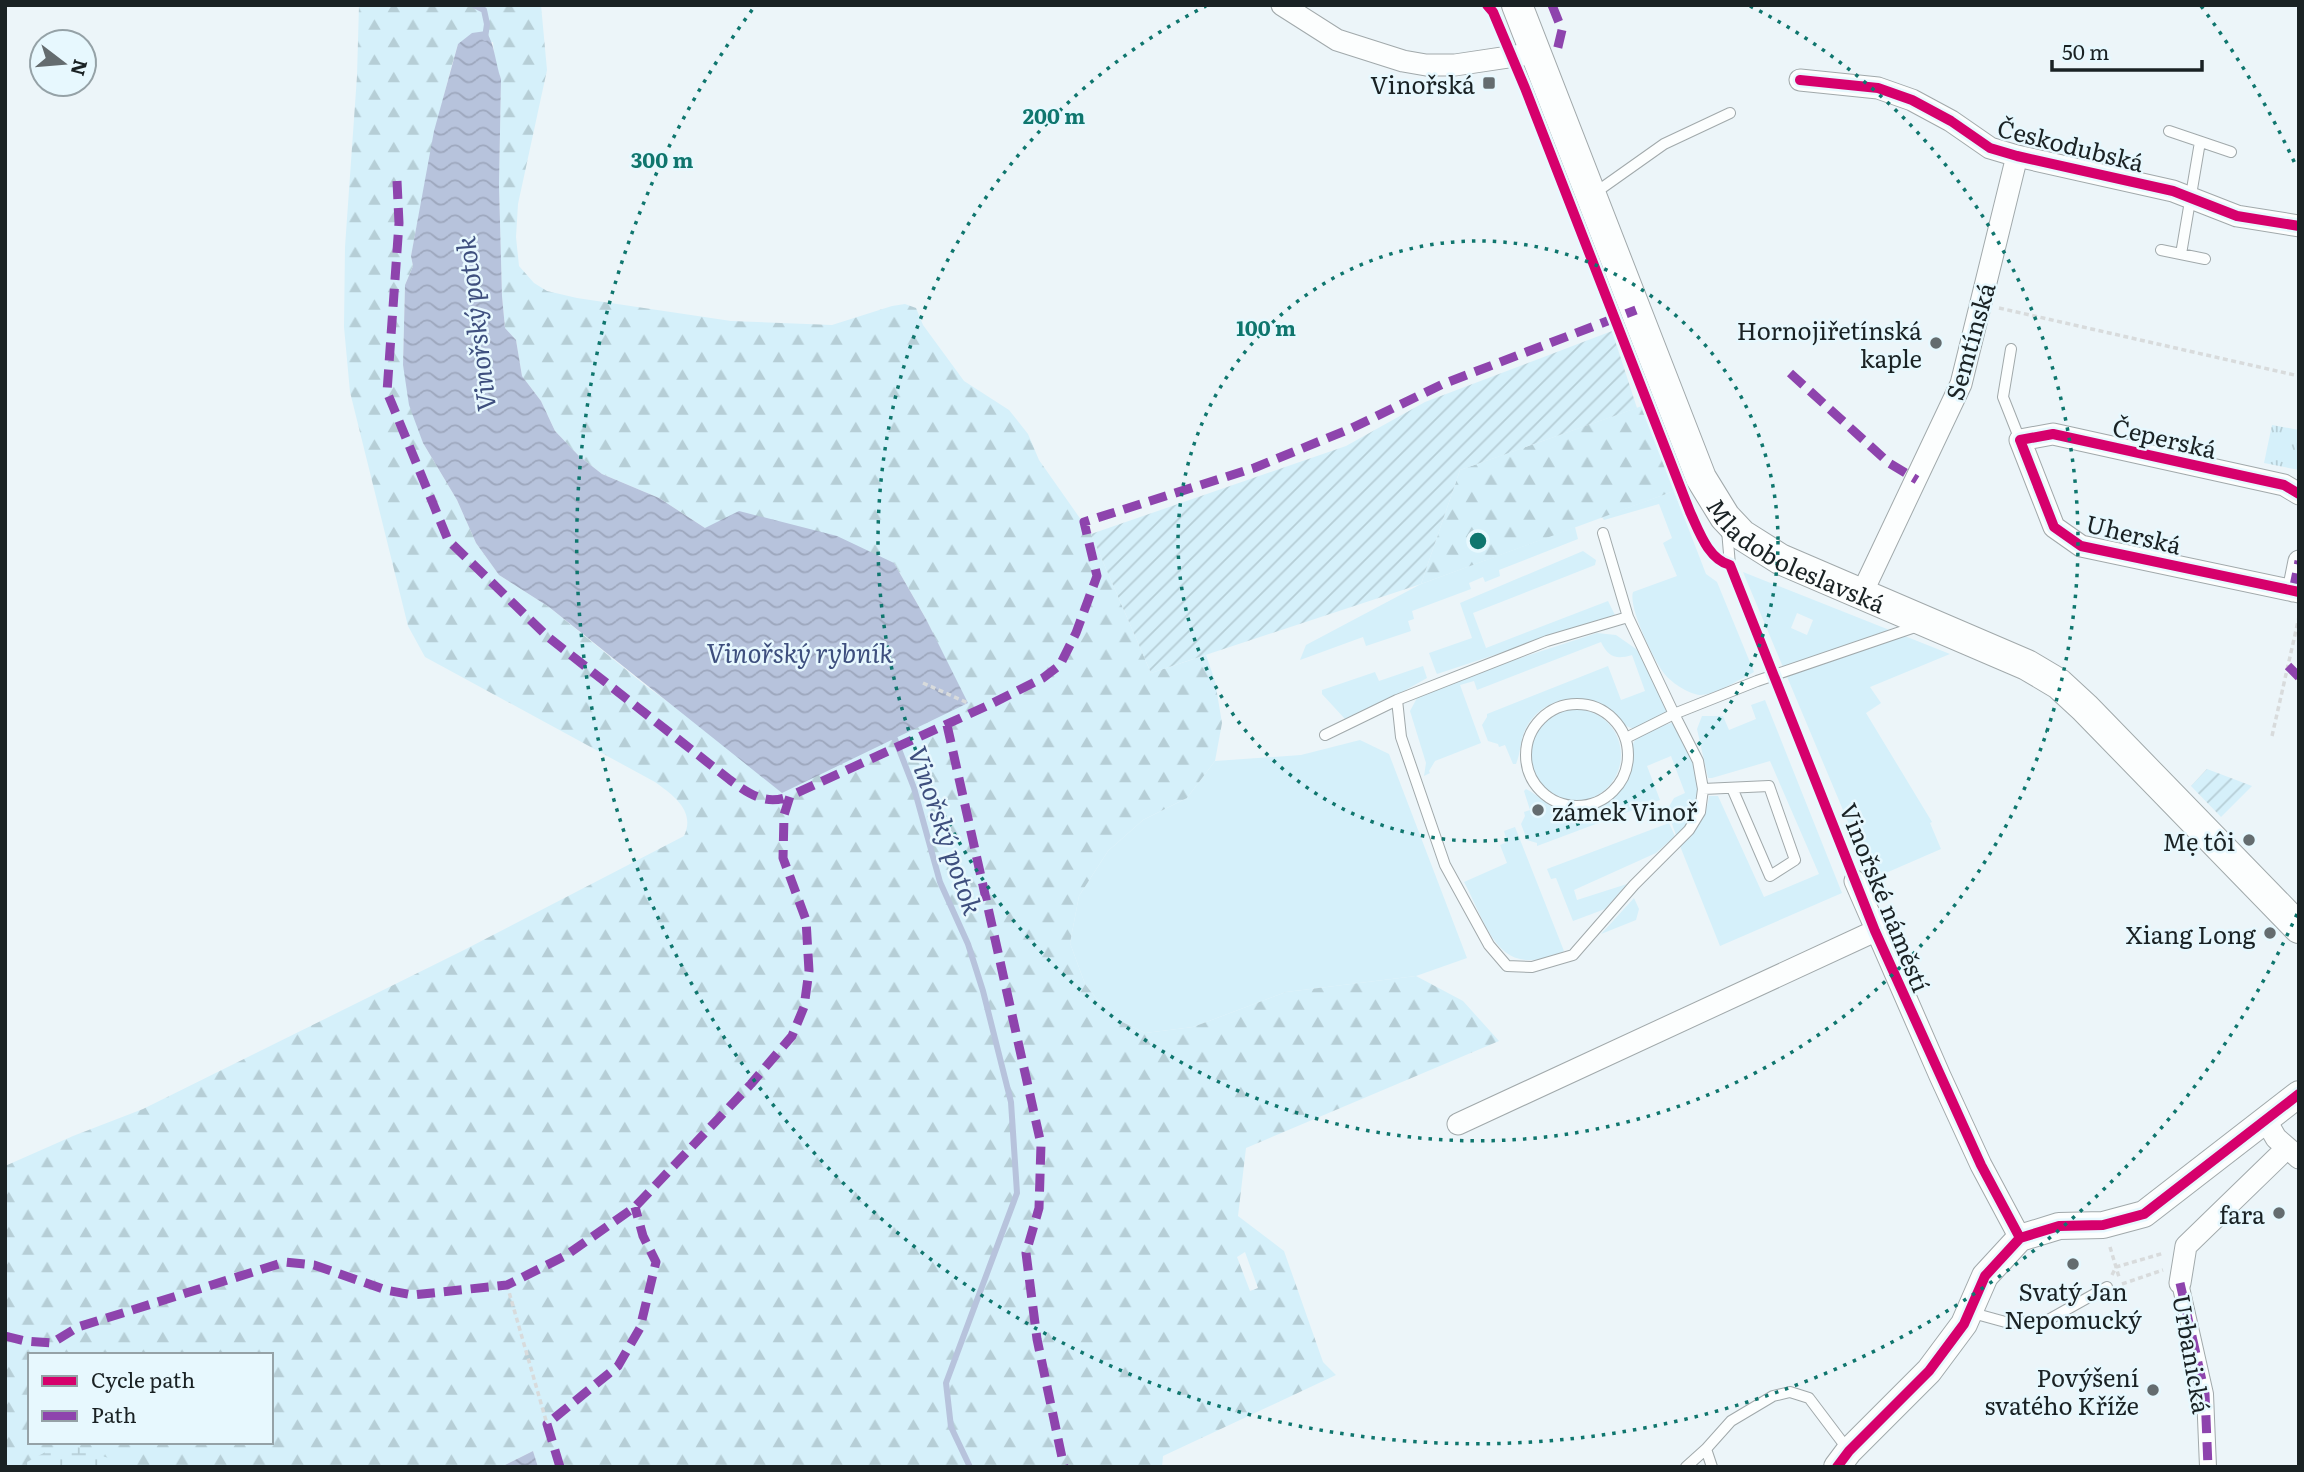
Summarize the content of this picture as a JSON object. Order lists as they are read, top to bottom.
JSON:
{
  "streets": {
    "main road": ["Mladoboleslavská"],
    "street": [
      "Českodubská",
      "Semtínská",
      "Čeperská",
      "Uherská",
      "Vinořské náměstí",
      "Urbanická"
    ]
  },
  "crossings": [
    ["Českodubská", "Semtínská"],
    ["Semtínská", "Mladoboleslavská"],
    ["Čeperská", "Uherská"],
    ["Mladoboleslavská", "Vinořské náměstí"]
  ],
  "water": ["Vinořský potok", "Vinořský rybník"],
  "places": {
    "transit": ["Vinořská"],
    "other": [
      "Hornojiřetínská kaple",
      "zámek Vinoř",
      "Mẹ tôi",
      "Xiang Long",
      "fara",
      "Svatý Jan Nepomucký",
      "Povýšení svatého Kříže"
    ]
  },
  "legend": ["Cycle path", "Path"],
  "scale_bar": "50 m",
  "north": "right",
  "rings": ["200 m", "300 m", "100 m"]
}
